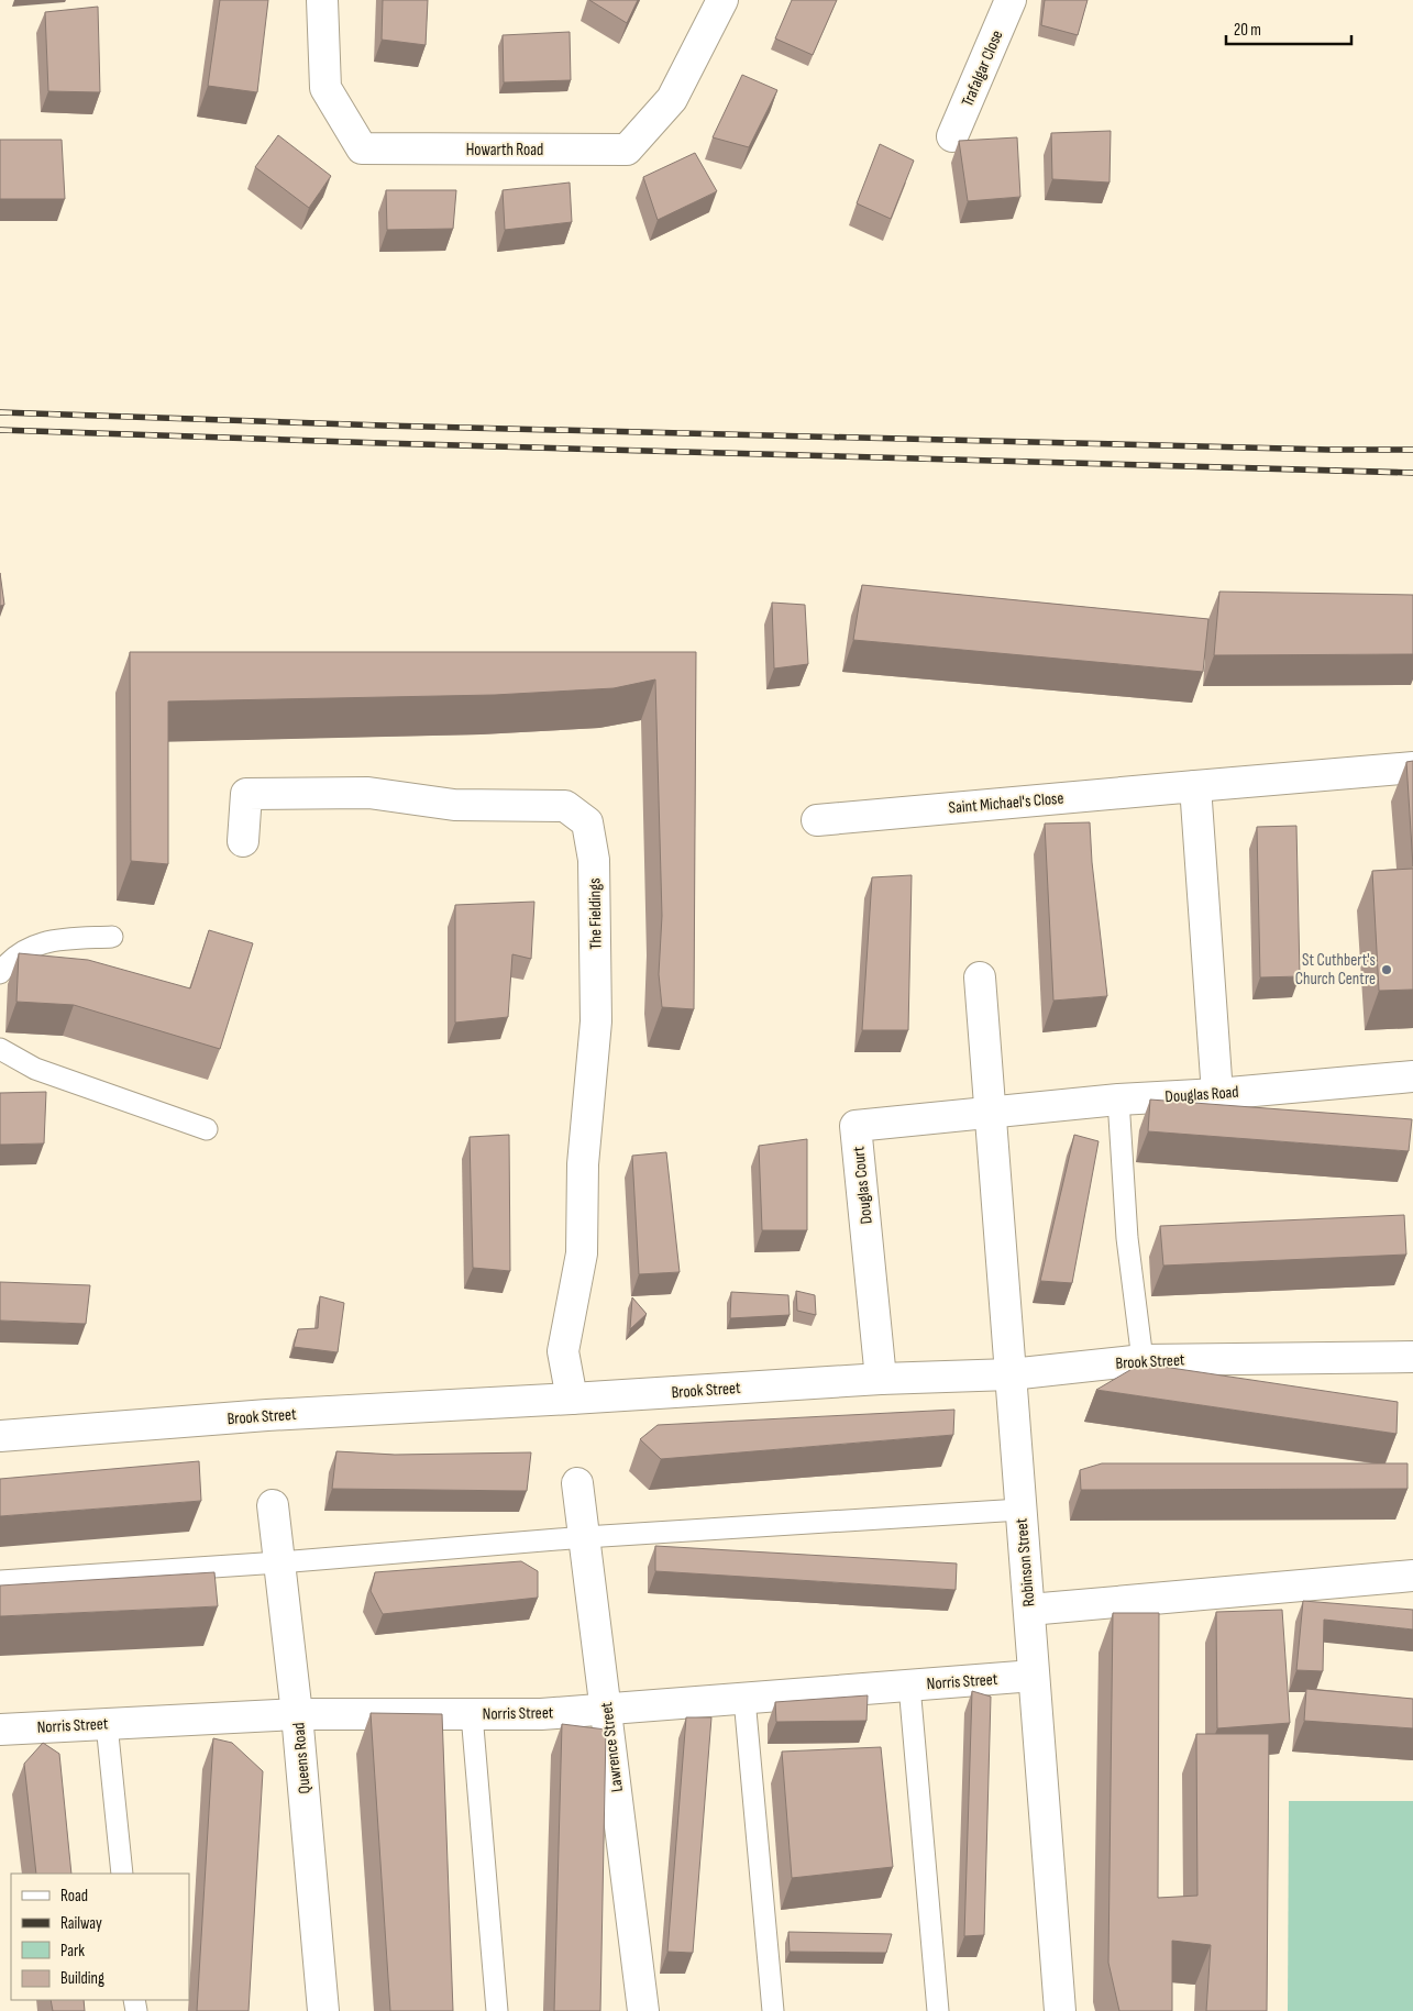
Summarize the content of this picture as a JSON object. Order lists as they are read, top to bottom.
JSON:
{
  "streets": {
    "street": [
      "Trafalgar Close",
      "Howarth Road",
      "Saint Michael's Close",
      "The Fieldings",
      "Douglas Road",
      "Douglas Court",
      "Brook Street",
      "Robinson Street",
      "Norris Street",
      "Lawrence Street",
      "Queens Road"
    ]
  },
  "crossings": [
    ["The Fieldings", "Brook Street"],
    ["Douglas Road", "Douglas Court"],
    ["Douglas Road", "Robinson Street"],
    ["Douglas Court", "Brook Street"],
    ["Douglas Court", "Robinson Street"],
    ["Brook Street", "Robinson Street"],
    ["Robinson Street", "Norris Street"],
    ["Norris Street", "Lawrence Street"],
    ["Norris Street", "Queens Road"]
  ],
  "places": ["St Cuthbert's Church Centre"],
  "legend": [
    "Road",
    "Railway",
    "Park",
    "Building"
  ],
  "scale_bar": "20 m"
}
